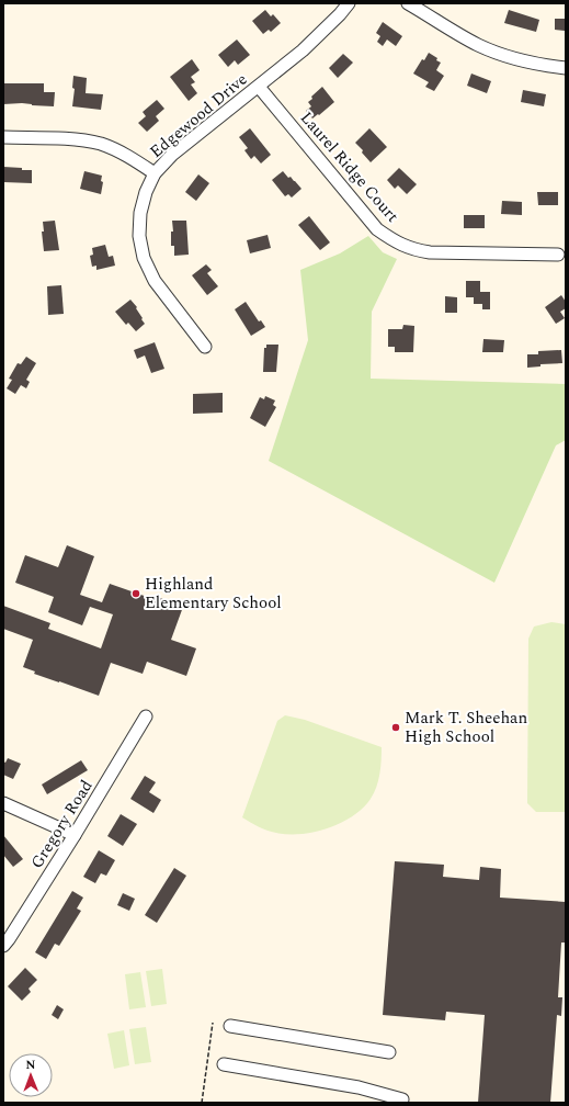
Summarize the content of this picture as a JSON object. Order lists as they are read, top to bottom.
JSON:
{
  "streets": {
    "street": ["Edgewood Drive", "Laurel Ridge Court", "Gregory Road"]
  },
  "crossings": [
    ["Edgewood Drive", "Laurel Ridge Court"]
  ],
  "places": ["Highland Elementary School", "Mark T. Sheehan High School"],
  "north": "top"
}
